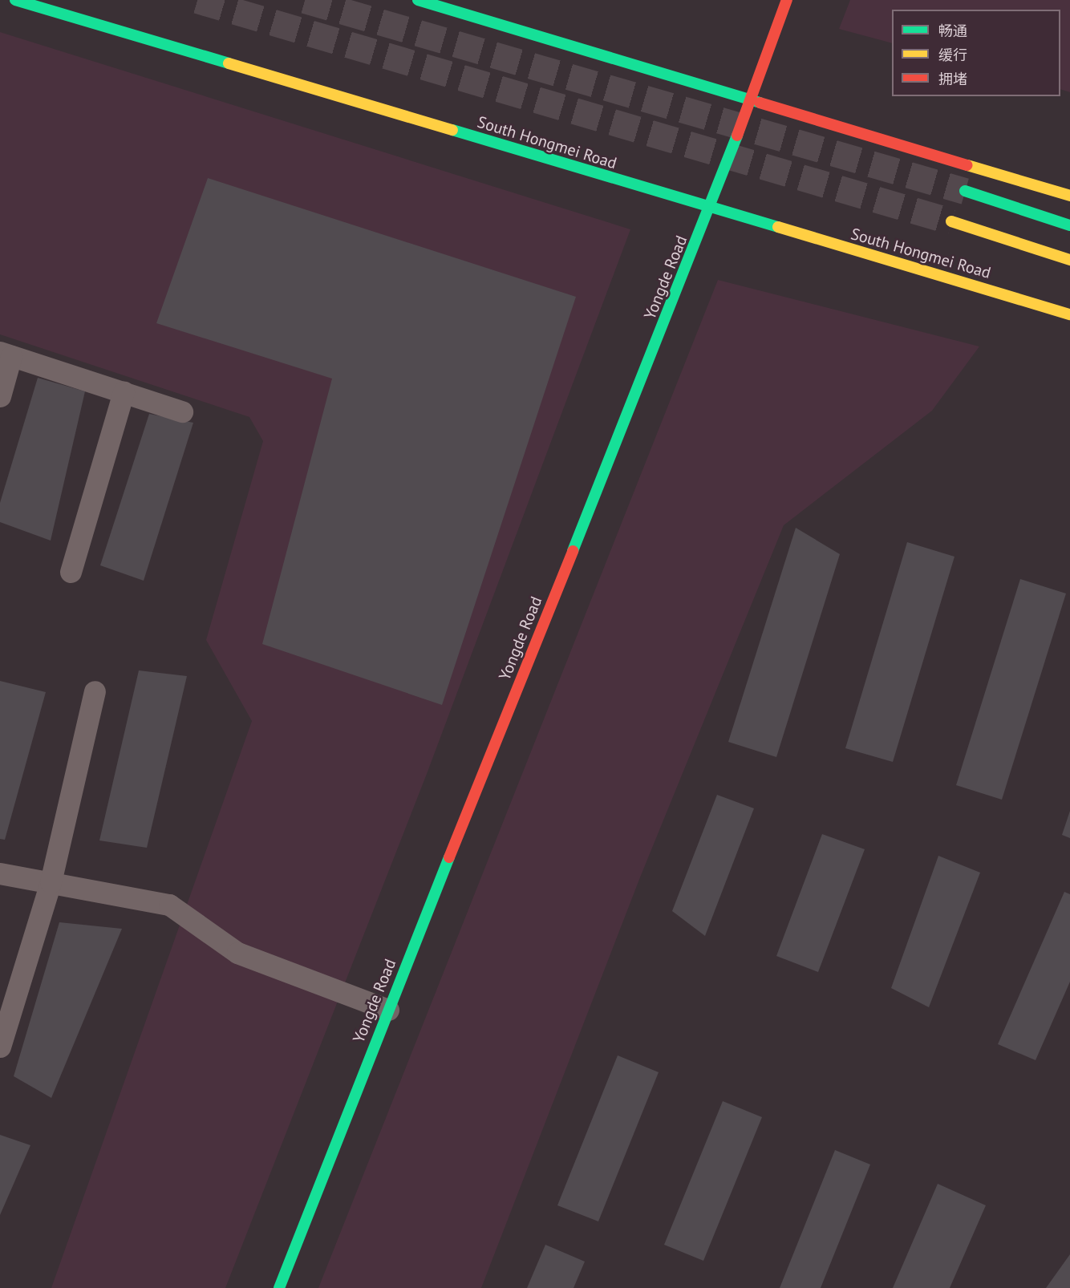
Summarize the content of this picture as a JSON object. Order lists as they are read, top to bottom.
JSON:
{
  "streets": {
    "main road": ["South Hongmei Road", "Yongde Road"]
  },
  "crossings": [
    ["South Hongmei Road", "Yongde Road"]
  ],
  "legend": ["畅通", "缓行", "拥堵"]
}
